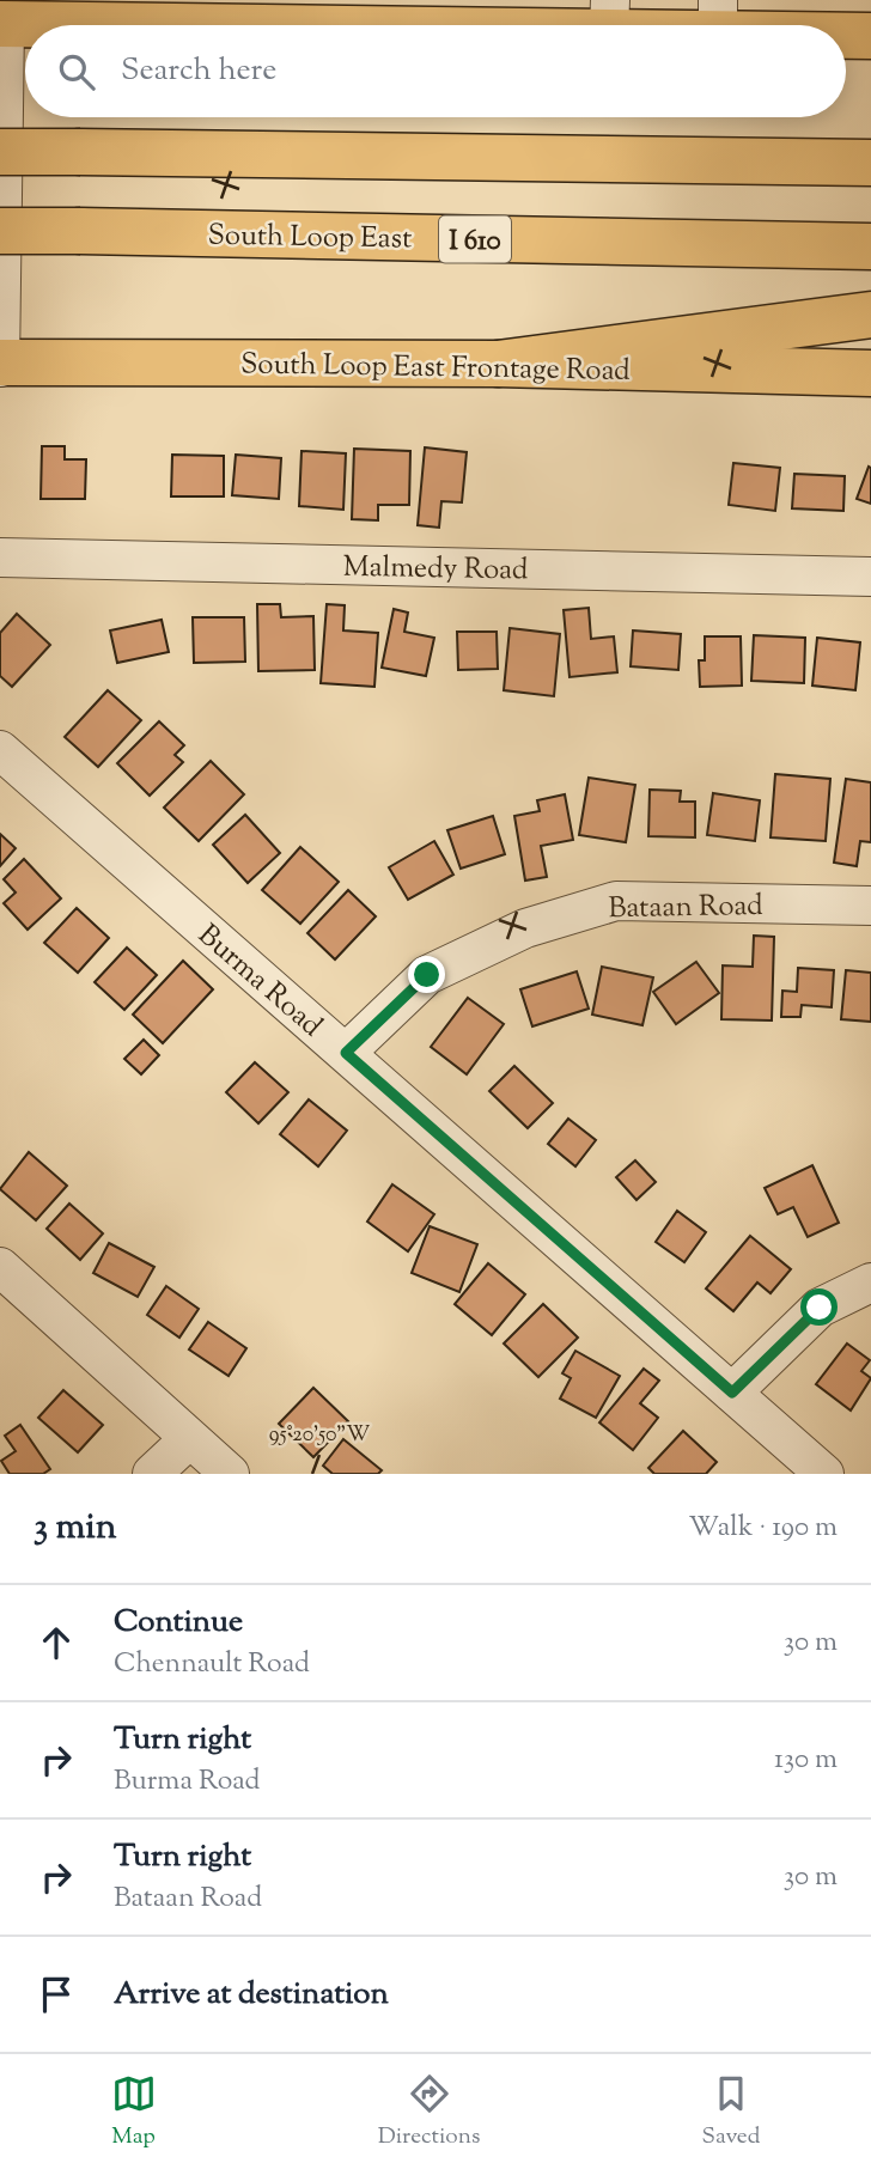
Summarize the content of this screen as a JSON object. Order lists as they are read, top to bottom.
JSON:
{
  "streets": {
    "main road": ["South Loop East", "I 610", "South Loop East Frontage Road"],
    "street": ["Malmedy Road", "Bataan Road", "Burma Road"]
  },
  "crossings": [
    ["Bataan Road", "Burma Road"]
  ],
  "page": {
    "search": "Search here",
    "heading": ["3 min", "Walk · 190 m"],
    "list": [
      ["Continue", "Chennault Road", "30 m"],
      ["Turn right", "Burma Road", "130 m"],
      ["Turn right", "Bataan Road", "30 m"],
      "Arrive at destination"
    ],
    "nav": ["Map", "Directions", "Saved"]
  },
  "coordinates": ["95°20'50\"W"]
}
